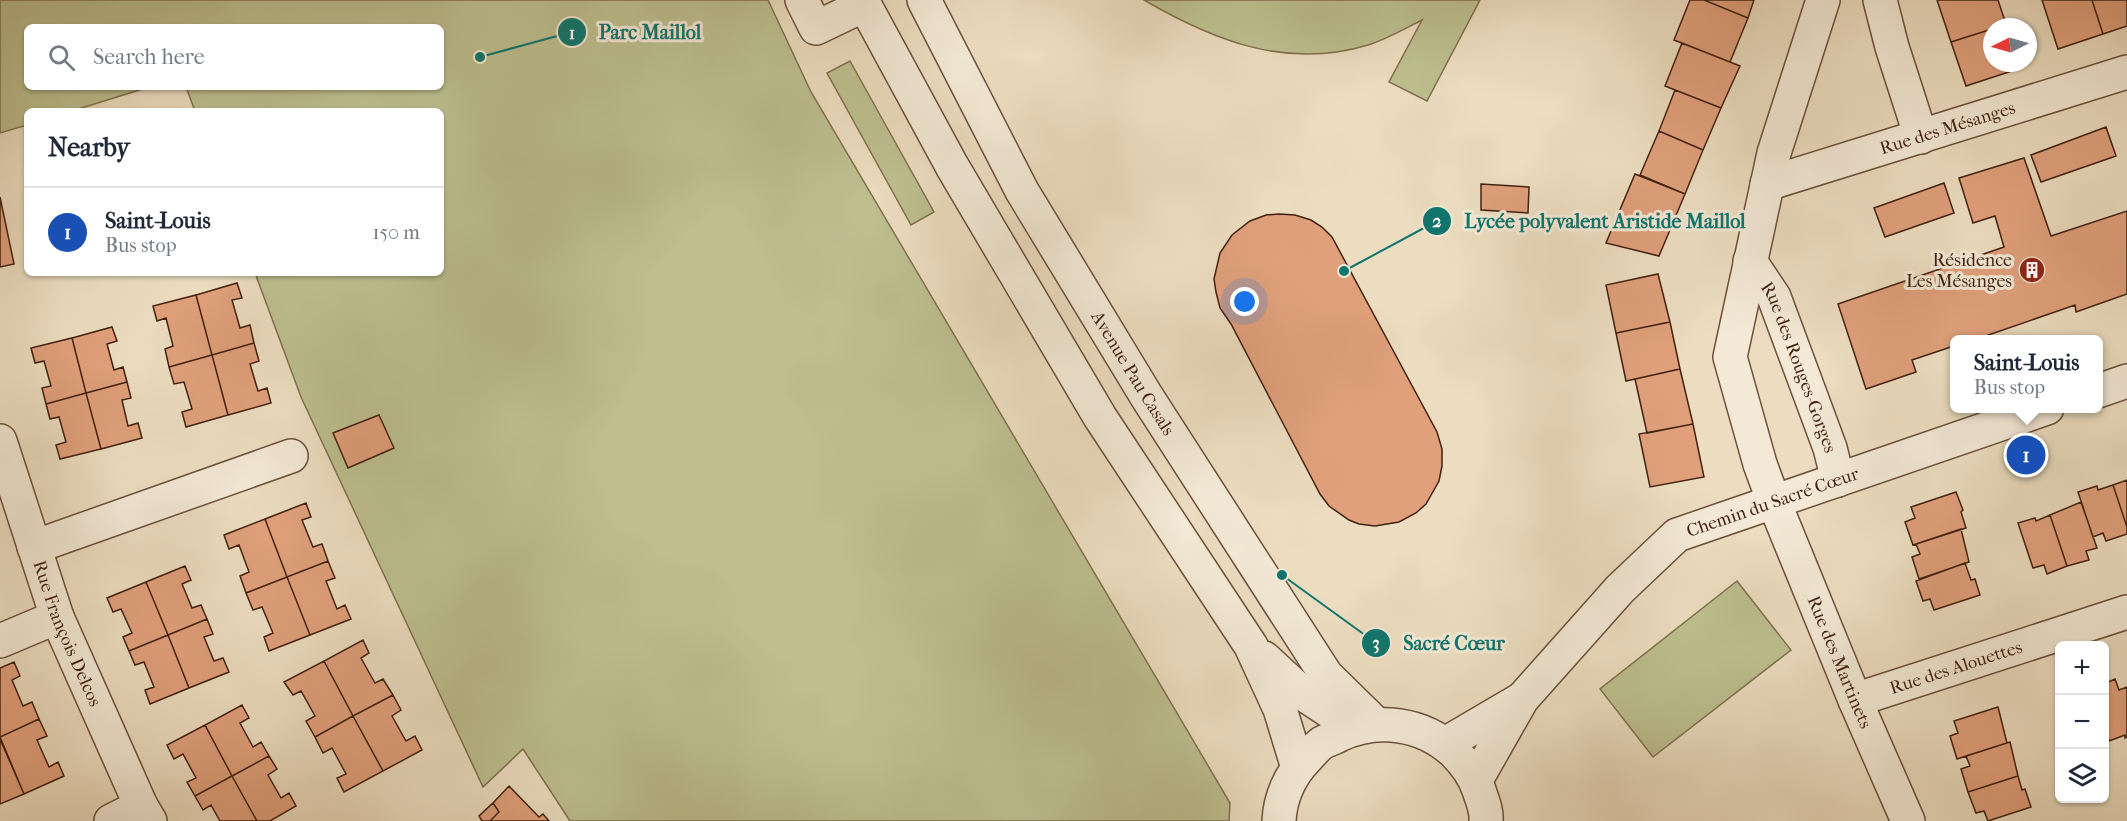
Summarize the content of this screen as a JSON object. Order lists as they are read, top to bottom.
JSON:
{
  "streets": {
    "street": [
      "Rue des Mésanges",
      "Rue des Rouges-Gorges",
      "Avenue Pau Casals",
      "Chemin du Sacré Cœur",
      "Rue François Delcos",
      "Rue des Martinets",
      "Rue des Alouettes"
    ]
  },
  "crossings": [
    ["Rue des Mésanges", "Rue des Rouges-Gorges"],
    ["Rue des Rouges-Gorges", "Chemin du Sacré Cœur"],
    ["Rue des Rouges-Gorges", "Rue des Martinets"],
    ["Chemin du Sacré Cœur", "Rue des Martinets"],
    ["Rue des Martinets", "Rue des Alouettes"]
  ],
  "places": {
    "other": ["Parc Maillol", "Lycée polyvalent Aristide Maillol", "Sacré Cœur"],
    "building": ["Résidence Les Mésanges"]
  },
  "north": "left",
  "page": {
    "search": "Search here",
    "heading": "Nearby",
    "list": [
      {
        "mark": "1",
        "name": "Saint-Louis",
        "note": "Bus stop",
        "value": "150 m"
      }
    ],
    "popup": ["Saint-Louis", "Bus stop"],
    "pins": "1",
    "map_buttons": ["+", "−"]
  }
}
